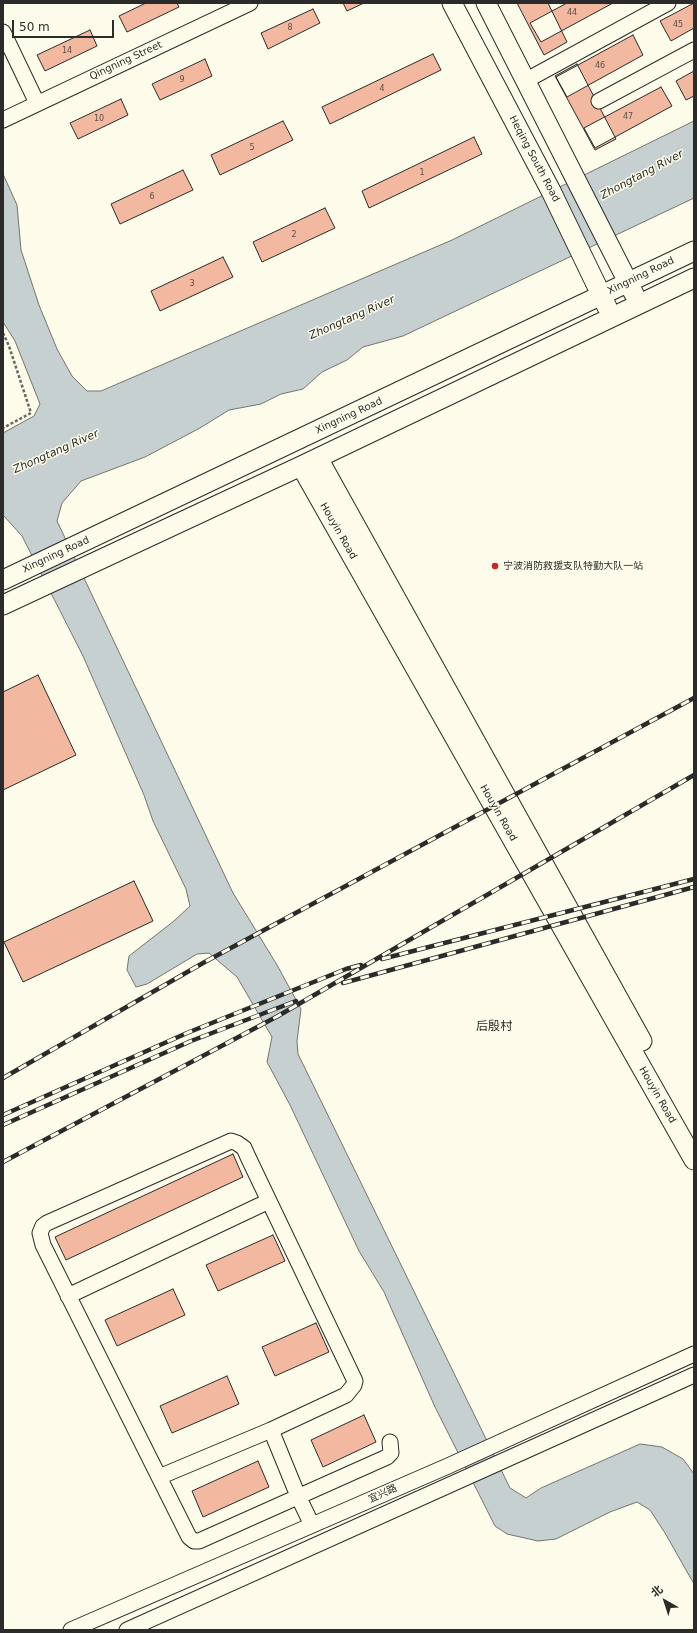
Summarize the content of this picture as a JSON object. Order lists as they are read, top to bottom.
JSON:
{
  "streets": {
    "main road": ["Heqing South Road", "Xingning Road", "Houyin Road"],
    "street": ["Qingning Street", "宜兴路"]
  },
  "crossings": [
    ["Heqing South Road", "Xingning Road"]
  ],
  "districts": ["后殷村"],
  "water": ["Zhongtang River"],
  "places": ["宁波消防救援支队特勤大队一站"],
  "house_numbers": [
    "44",
    "45",
    "8",
    "14",
    "46",
    "9",
    "4",
    "47",
    "10",
    "5",
    "1",
    "6",
    "2",
    "3"
  ],
  "scale_bar": "50 m",
  "north": "top left"
}
